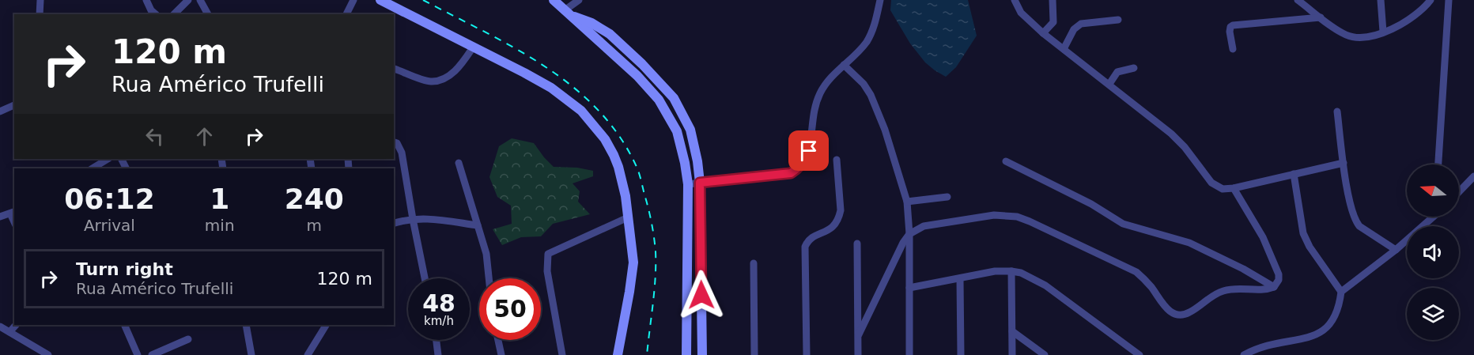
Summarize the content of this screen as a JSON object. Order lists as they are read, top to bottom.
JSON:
{
  "north": "left",
  "page": {
    "turn": ["120 m", "Rua Américo Trufelli"],
    "eta": [
      "06:12",
      "Arrival",
      "1",
      "min",
      "240",
      "m"
    ],
    "list": [
      {
        "name": "Turn right",
        "note": "Rua Américo Trufelli",
        "value": "120 m"
      }
    ],
    "speed": "48 km/h",
    "limit": "50"
  }
}
